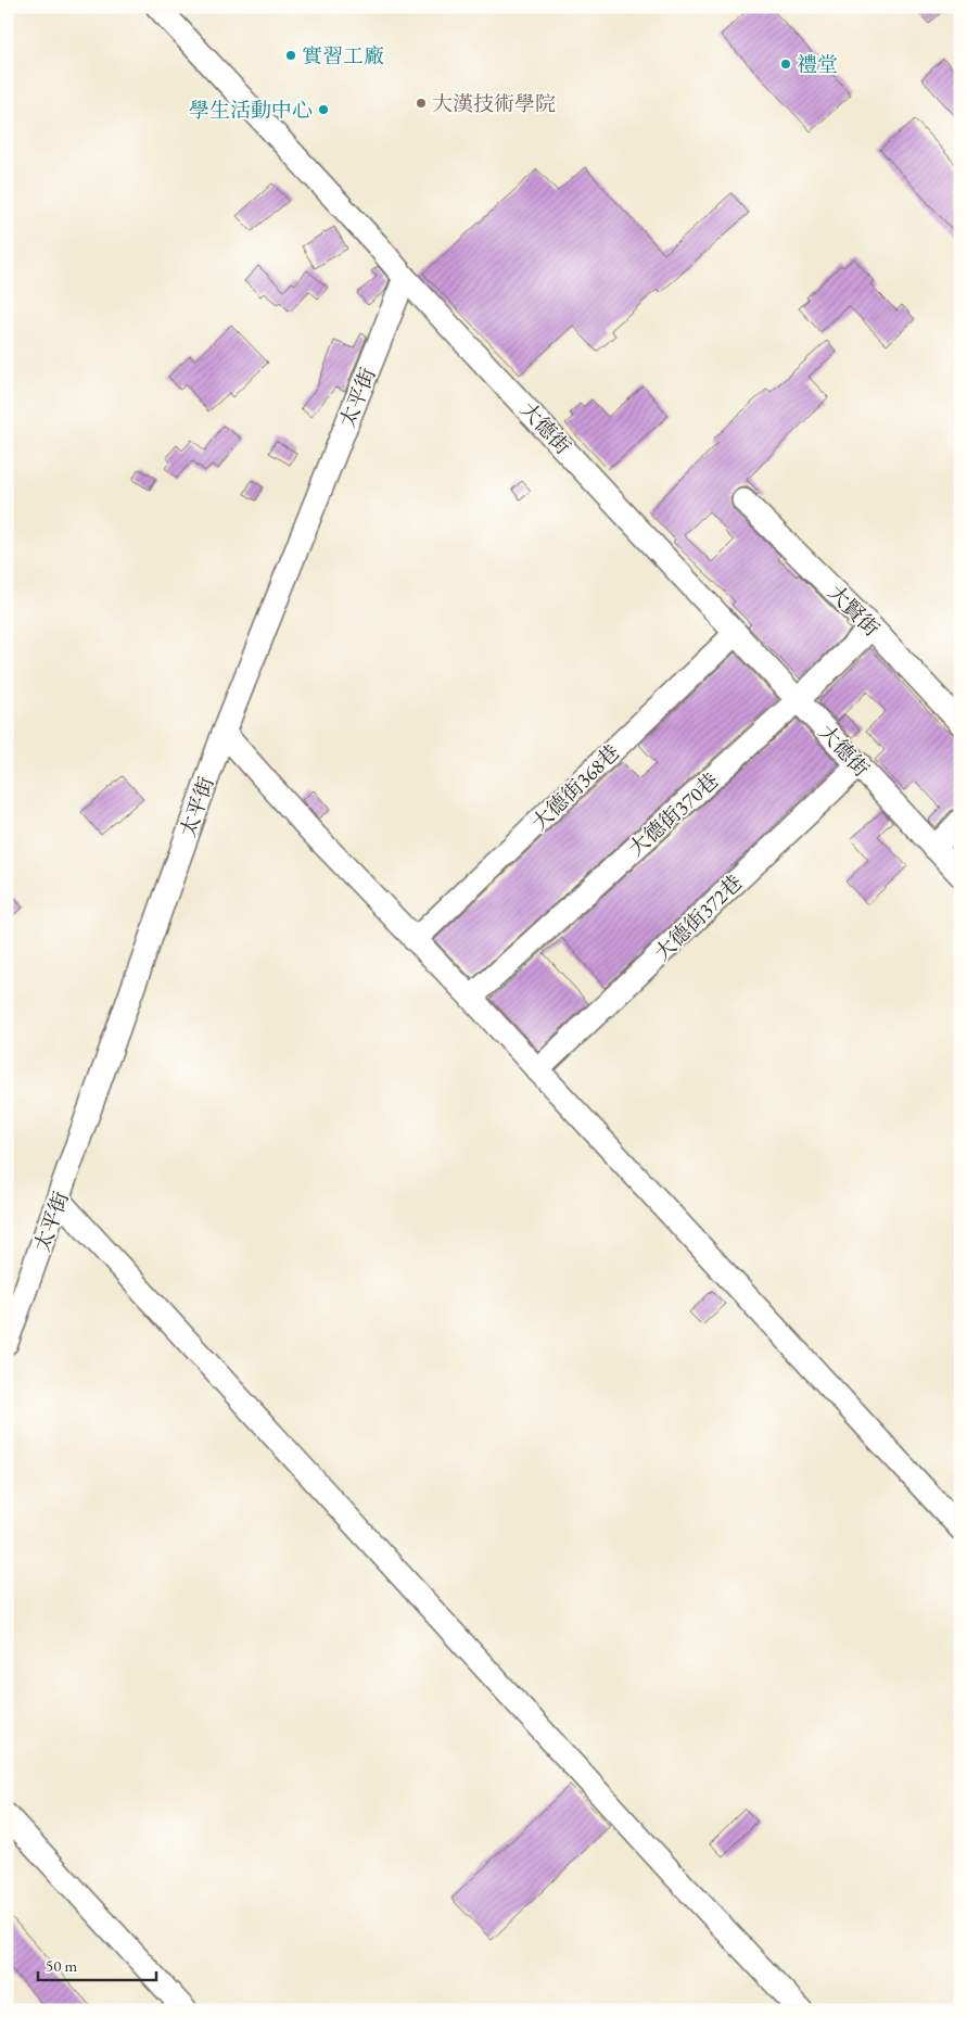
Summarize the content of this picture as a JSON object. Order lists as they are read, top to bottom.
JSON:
{
  "streets": {
    "street": [
      "太平街",
      "大德街",
      "大賢街",
      "大德街368巷",
      "大德街370巷",
      "大德街372巷"
    ]
  },
  "crossings": [
    ["太平街", "大德街"],
    ["大德街", "大德街368巷"],
    ["大德街", "大德街370巷"],
    ["大德街", "大德街372巷"],
    ["大賢街", "大德街370巷"]
  ],
  "places": [
    "實習工廠",
    "禮堂",
    "大漢技術學院",
    "學生活動中心"
  ],
  "scale_bar": "50 m"
}
